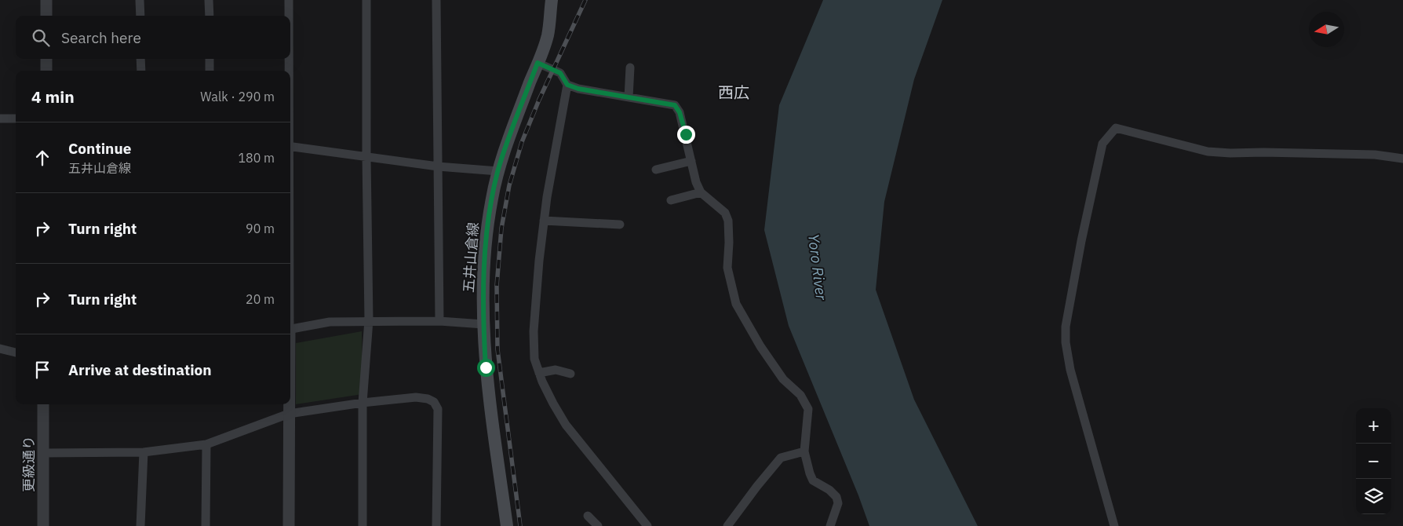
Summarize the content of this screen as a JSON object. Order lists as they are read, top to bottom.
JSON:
{
  "streets": {
    "main road": ["五井山倉線"],
    "street": ["更級通り"]
  },
  "districts": ["西広"],
  "water": ["Yoro River"],
  "north": "left",
  "page": {
    "search": "Search here",
    "heading": ["4 min", "Walk · 290 m"],
    "list": [
      ["Continue", "五井山倉線", "180 m"],
      ["Turn right", "90 m"],
      ["Turn right", "20 m"],
      "Arrive at destination"
    ],
    "map_buttons": ["+", "−"]
  }
}
